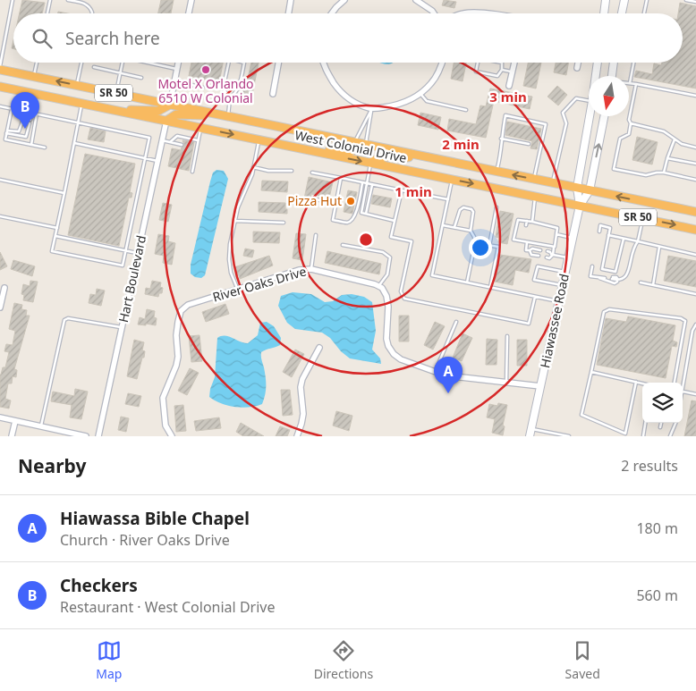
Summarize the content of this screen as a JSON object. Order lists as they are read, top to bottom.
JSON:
{
  "streets": {
    "highway": ["SR 50", "West Colonial Drive"],
    "main road": ["Hiawassee Road"],
    "street": ["Hart Boulevard", "River Oaks Drive"]
  },
  "crossings": [
    ["West Colonial Drive", "Hart Boulevard"],
    ["West Colonial Drive", "Hiawassee Road"]
  ],
  "places": ["Motel X Orlando 6510 W Colonial", "Pizza Hut"],
  "north": "bottom",
  "page": {
    "search": "Search here",
    "pins": ["B", "A"],
    "heading": ["Nearby", "2 results"],
    "list": [
      {
        "mark": "A",
        "name": "Hiawassa Bible Chapel",
        "note": "Church · River Oaks Drive",
        "value": "180 m"
      },
      {
        "mark": "B",
        "name": "Checkers",
        "note": "Restaurant · West Colonial Drive",
        "value": "560 m"
      }
    ],
    "nav": ["Map", "Directions", "Saved"]
  },
  "rings": ["3 min", "2 min", "1 min"]
}
